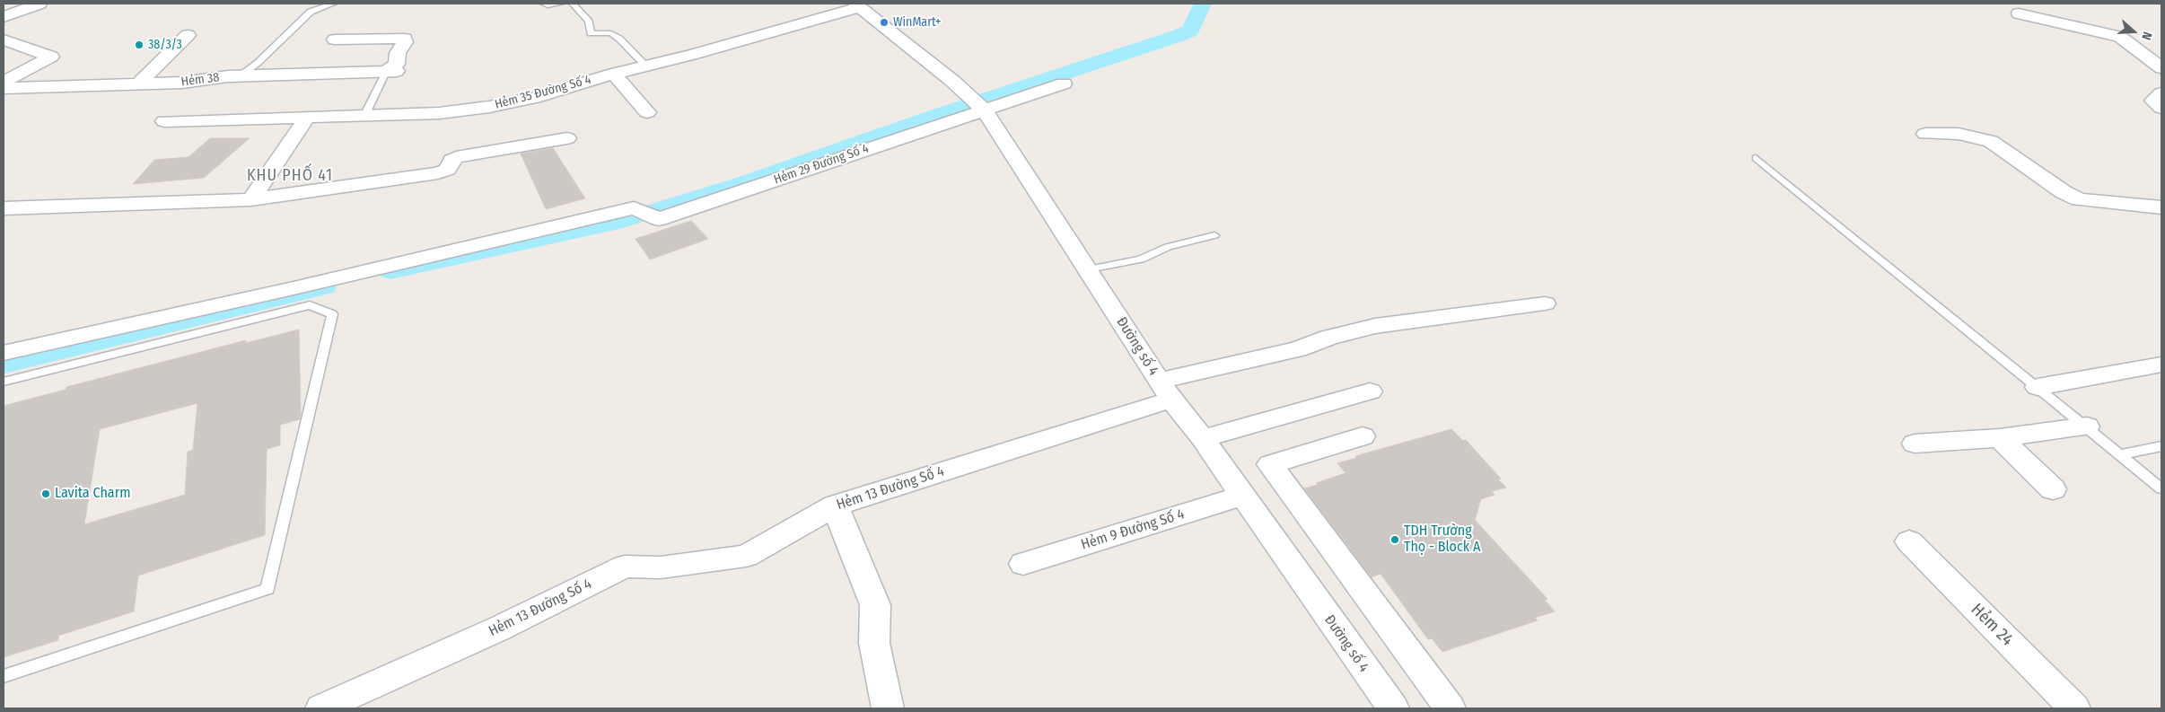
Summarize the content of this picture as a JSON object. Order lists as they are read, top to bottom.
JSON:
{
  "streets": {
    "street": [
      "Hẻm 38",
      "Hẻm 35 Đường Số 4",
      "Hẻm 29 Đường Số 4",
      "Đường số 4",
      "Hẻm 13 Đường Số 4",
      "Hẻm 9 Đường Số 4",
      "Hẻm 24"
    ]
  },
  "crossings": [
    ["Hẻm 35 Đường Số 4", "Đường số 4"],
    ["Hẻm 29 Đường Số 4", "Đường số 4"],
    ["Đường số 4", "Hẻm 13 Đường Số 4"],
    ["Đường số 4", "Hẻm 9 Đường Số 4"]
  ],
  "districts": ["KHU PHỐ 41"],
  "places": [
    "WinMart+",
    "38/3/3",
    "Lavita Charm",
    "TDH Trường Thọ - Block A"
  ],
  "north": "right"
}
